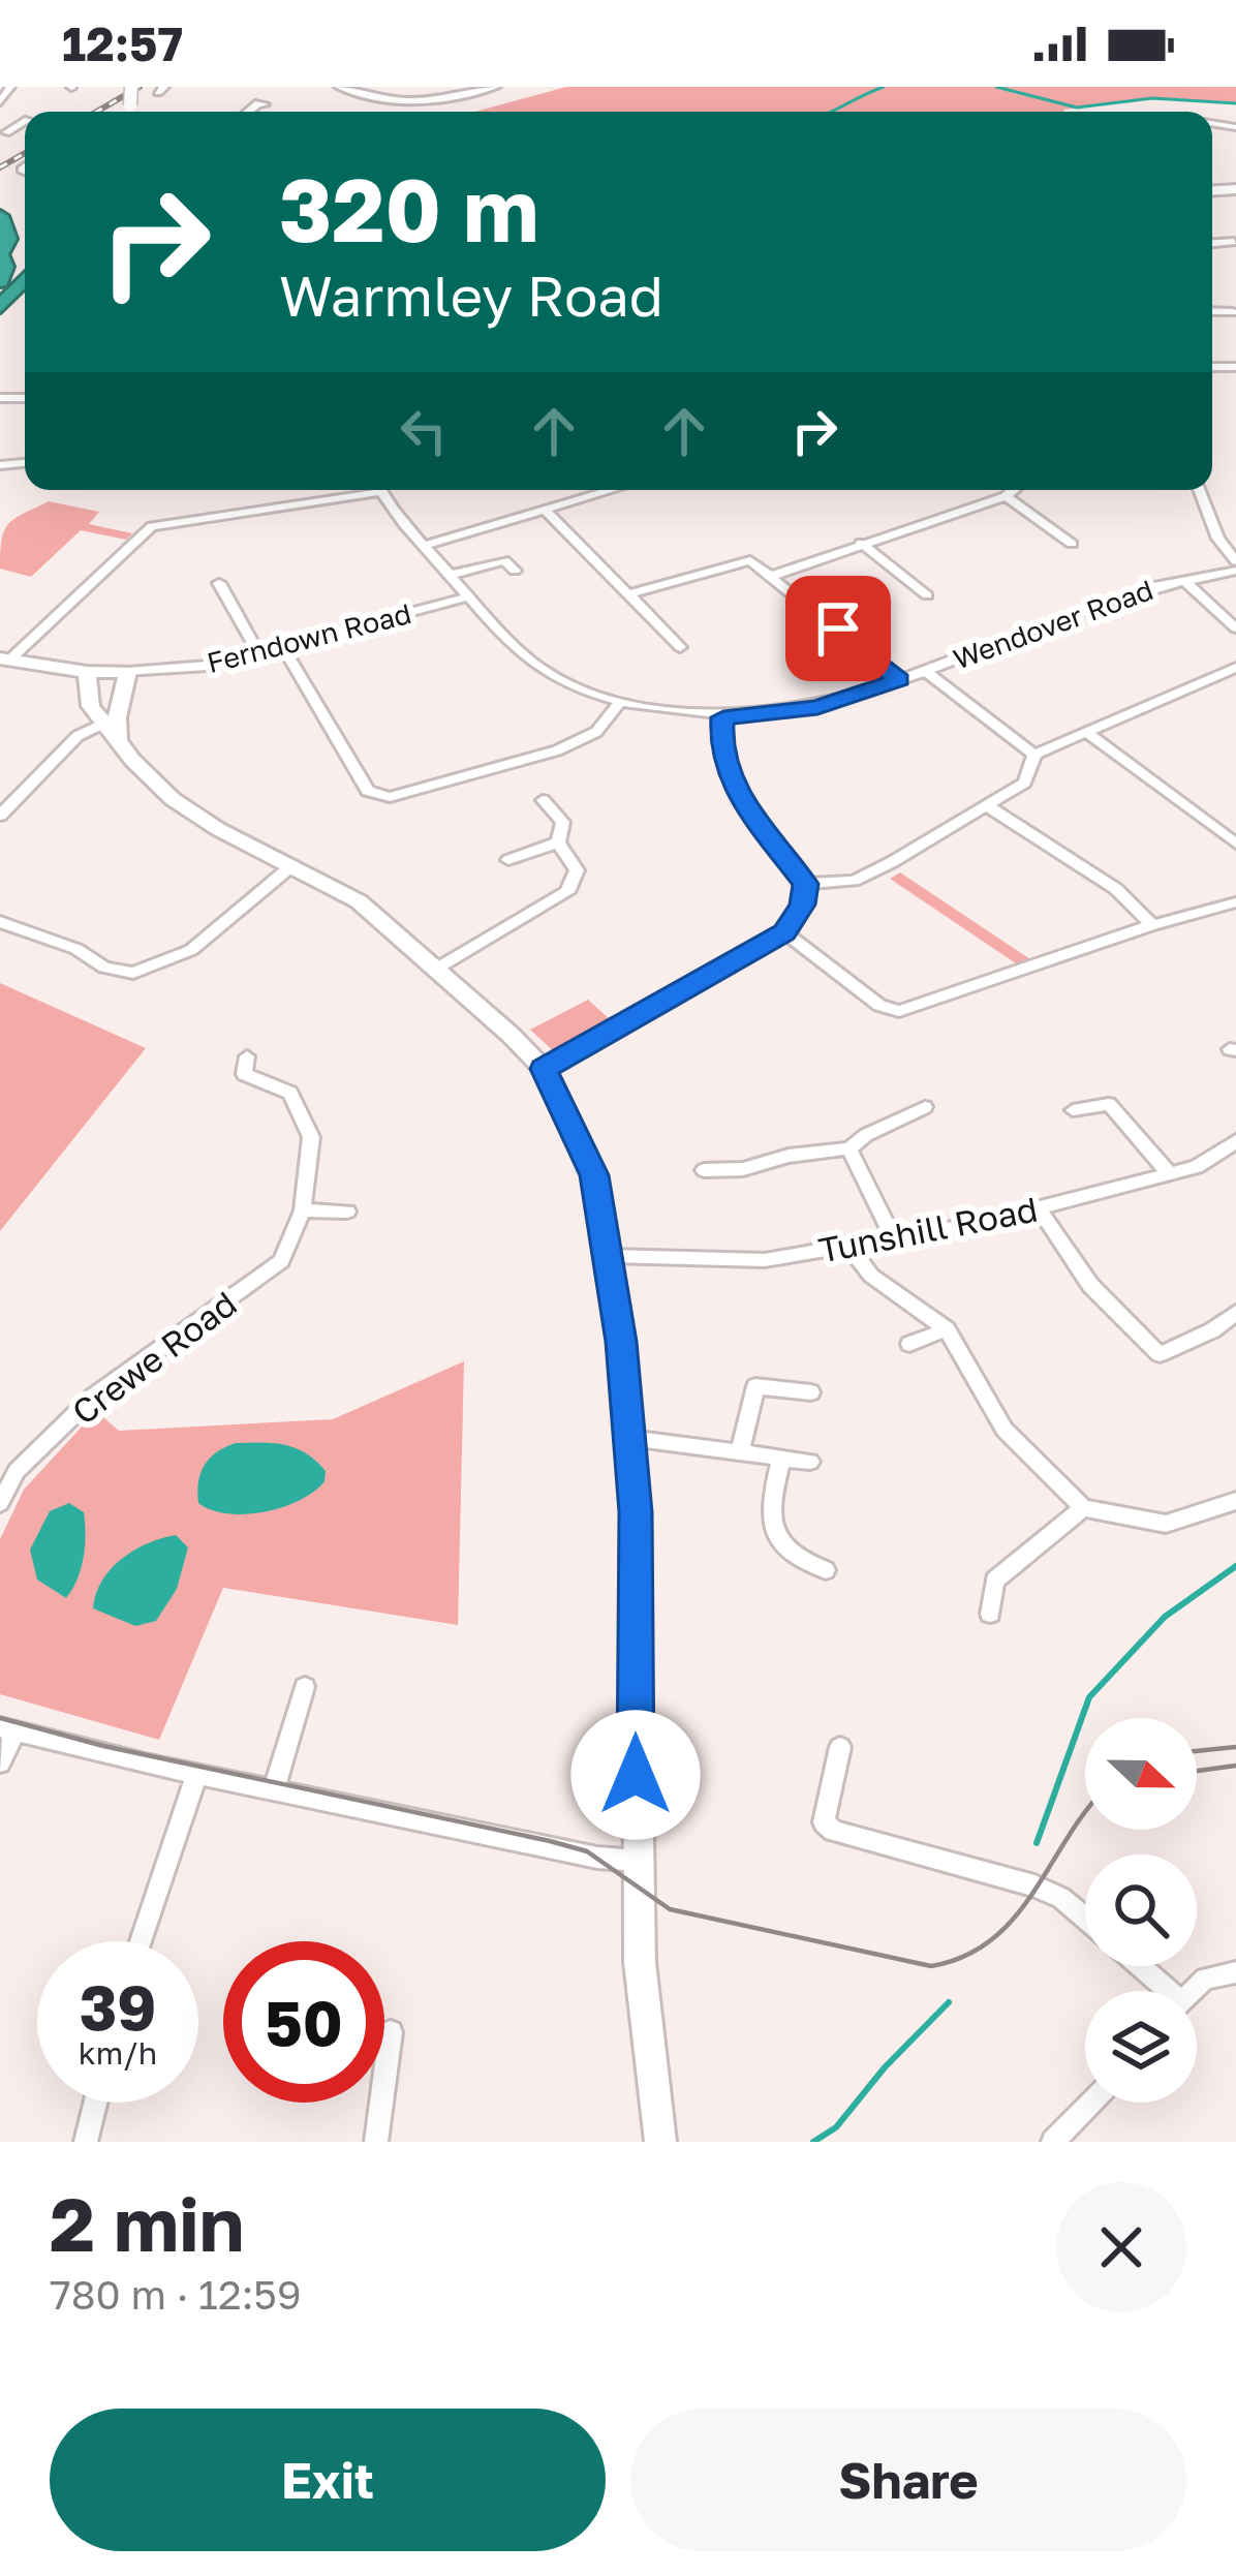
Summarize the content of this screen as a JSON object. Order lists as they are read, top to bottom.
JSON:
{
  "streets": {
    "main road": ["Ferndown Road"],
    "street": ["Wendover Road", "Tunshill Road", "Crewe Road"]
  },
  "crossings": [
    ["Wendover Road", "Ferndown Road"]
  ],
  "north": "right",
  "page": {
    "status": "12:57",
    "turn": ["320 m", "Warmley Road"],
    "speed": "39 km/h",
    "limit": "50",
    "heading": ["2 min", "780 m · 12:59"],
    "buttons": ["Exit", "Share"]
  }
}
